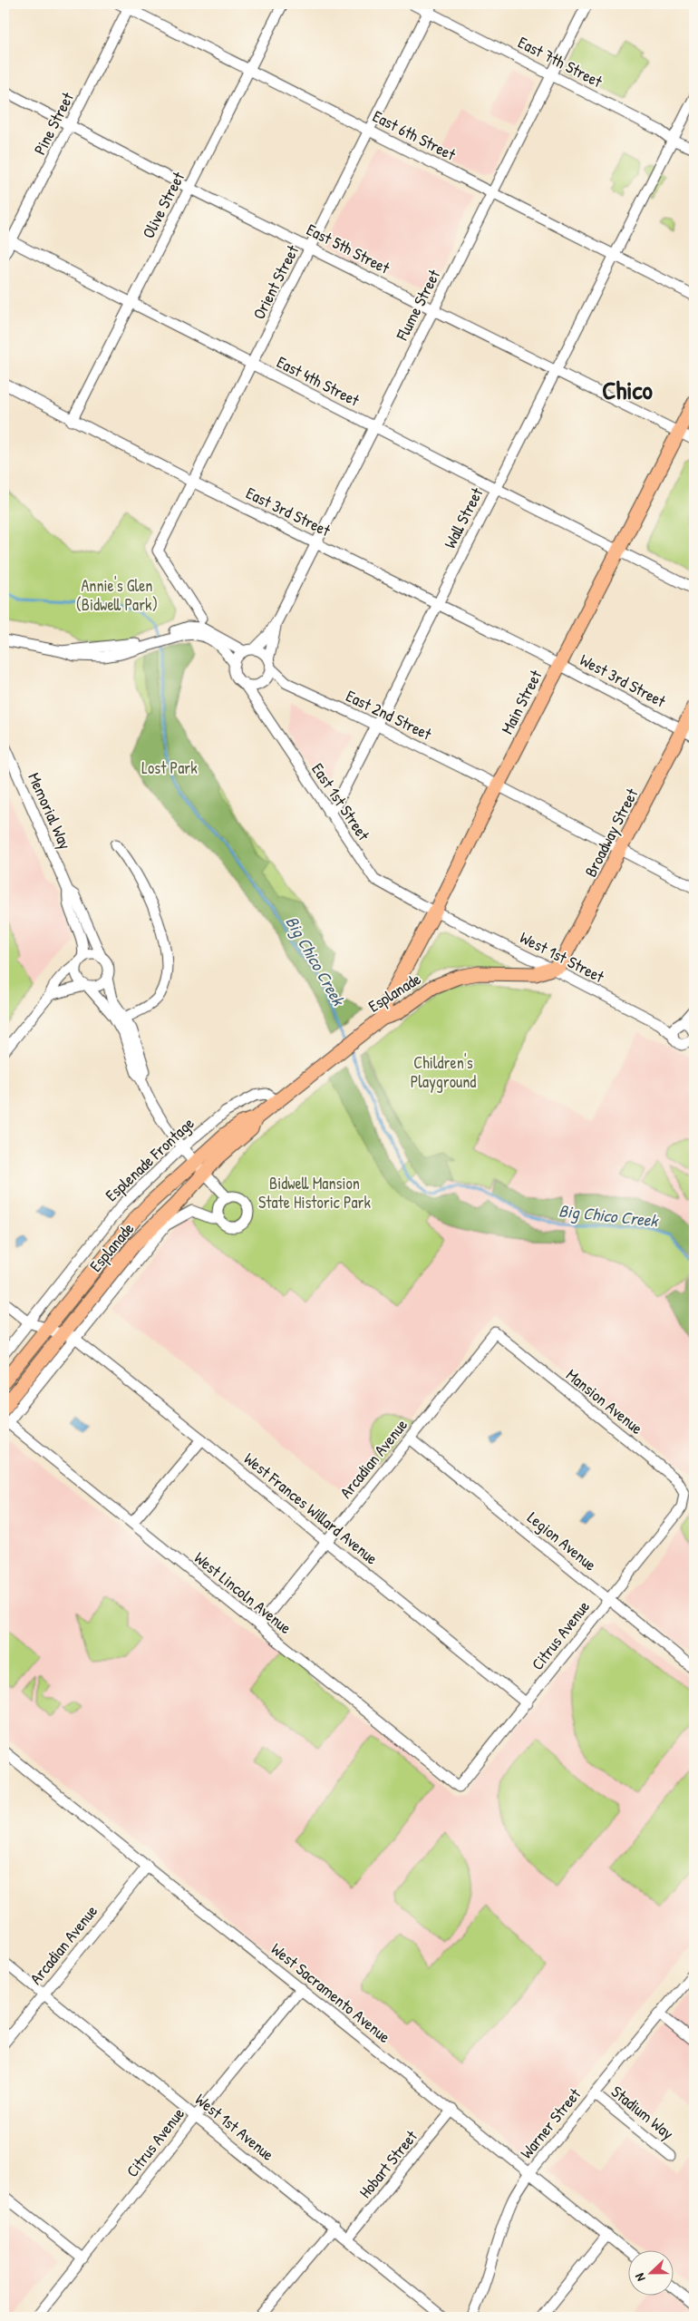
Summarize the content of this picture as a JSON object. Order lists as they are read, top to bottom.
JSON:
{
  "streets": {
    "main road": ["Main Street", "Broadway Street", "Esplanade"],
    "street": [
      "East 7th Street",
      "Pine Street",
      "East 6th Street",
      "Olive Street",
      "East 5th Street",
      "Orient Street",
      "Flume Street",
      "East 4th Street",
      "East 3rd Street",
      "Wall Street",
      "West 3rd Street",
      "East 2nd Street",
      "East 1st Street",
      "Memorial Way",
      "West 1st Street",
      "Esplenade Frontage",
      "Mansion Avenue",
      "Arcadian Avenue",
      "West Frances Willard Avenue",
      "Legion Avenue",
      "West Lincoln Avenue",
      "Citrus Avenue",
      "West Sacramento Avenue",
      "Stadium Way",
      "Warner Street",
      "West 1st Avenue",
      "Hobart Street"
    ]
  },
  "crossings": [
    ["East 7th Street", "Orient Street"],
    ["East 7th Street", "Flume Street"],
    ["East 7th Street", "Wall Street"],
    ["Pine Street", "East 6th Street"],
    ["Pine Street", "East 5th Street"],
    ["Pine Street", "East 4th Street"],
    ["East 6th Street", "Olive Street"],
    ["East 6th Street", "Orient Street"],
    ["East 6th Street", "Flume Street"],
    ["East 6th Street", "Wall Street"],
    ["Olive Street", "East 5th Street"],
    ["Olive Street", "East 4th Street"],
    ["Olive Street", "East 3rd Street"],
    ["East 5th Street", "Orient Street"],
    ["East 5th Street", "Flume Street"],
    ["East 5th Street", "Wall Street"],
    ["East 5th Street", "Main Street"],
    ["Orient Street", "East 4th Street"],
    ["Orient Street", "East 3rd Street"],
    ["Flume Street", "East 4th Street"],
    ["Flume Street", "East 3rd Street"],
    ["Flume Street", "East 2nd Street"],
    ["Flume Street", "East 1st Street"],
    ["East 4th Street", "Wall Street"],
    ["East 4th Street", "Main Street"],
    ["East 3rd Street", "Wall Street"],
    ["East 3rd Street", "West 3rd Street"],
    ["East 3rd Street", "Main Street"],
    ["Wall Street", "East 2nd Street"],
    ["Wall Street", "East 1st Street"],
    ["West 3rd Street", "Main Street"],
    ["West 3rd Street", "Broadway Street"],
    ["Main Street", "East 2nd Street"],
    ["Main Street", "East 1st Street"],
    ["Main Street", "West 1st Street"],
    ["Main Street", "Esplanade"],
    ["East 2nd Street", "East 1st Street"],
    ["East 2nd Street", "Broadway Street"],
    ["East 1st Street", "West 1st Street"],
    ["Broadway Street", "West 1st Street"],
    ["Broadway Street", "Esplanade"],
    ["West 1st Street", "Esplanade"],
    ["Esplanade", "Esplenade Frontage"],
    ["Esplanade", "West Frances Willard Avenue"],
    ["Esplenade Frontage", "West Frances Willard Avenue"],
    ["Mansion Avenue", "Arcadian Avenue"],
    ["Mansion Avenue", "Citrus Avenue"],
    ["Arcadian Avenue", "West Frances Willard Avenue"],
    ["Arcadian Avenue", "Legion Avenue"],
    ["Arcadian Avenue", "West Lincoln Avenue"],
    ["Arcadian Avenue", "West Sacramento Avenue"],
    ["Arcadian Avenue", "West 1st Avenue"],
    ["West Frances Willard Avenue", "Citrus Avenue"],
    ["Legion Avenue", "Citrus Avenue"],
    ["West Lincoln Avenue", "Citrus Avenue"],
    ["Citrus Avenue", "West Sacramento Avenue"],
    ["Citrus Avenue", "West 1st Avenue"],
    ["West Sacramento Avenue", "Warner Street"],
    ["West Sacramento Avenue", "Hobart Street"],
    ["Stadium Way", "Warner Street"],
    ["West 1st Avenue", "Hobart Street"]
  ],
  "districts": ["Chico"],
  "water": ["Big Chico Creek"],
  "parks": [
    "Annie's Glen (Bidwell Park)",
    "Lost Park",
    "Children's Playground",
    "Bidwell Mansion State Historic Park"
  ],
  "north": "left"
}
